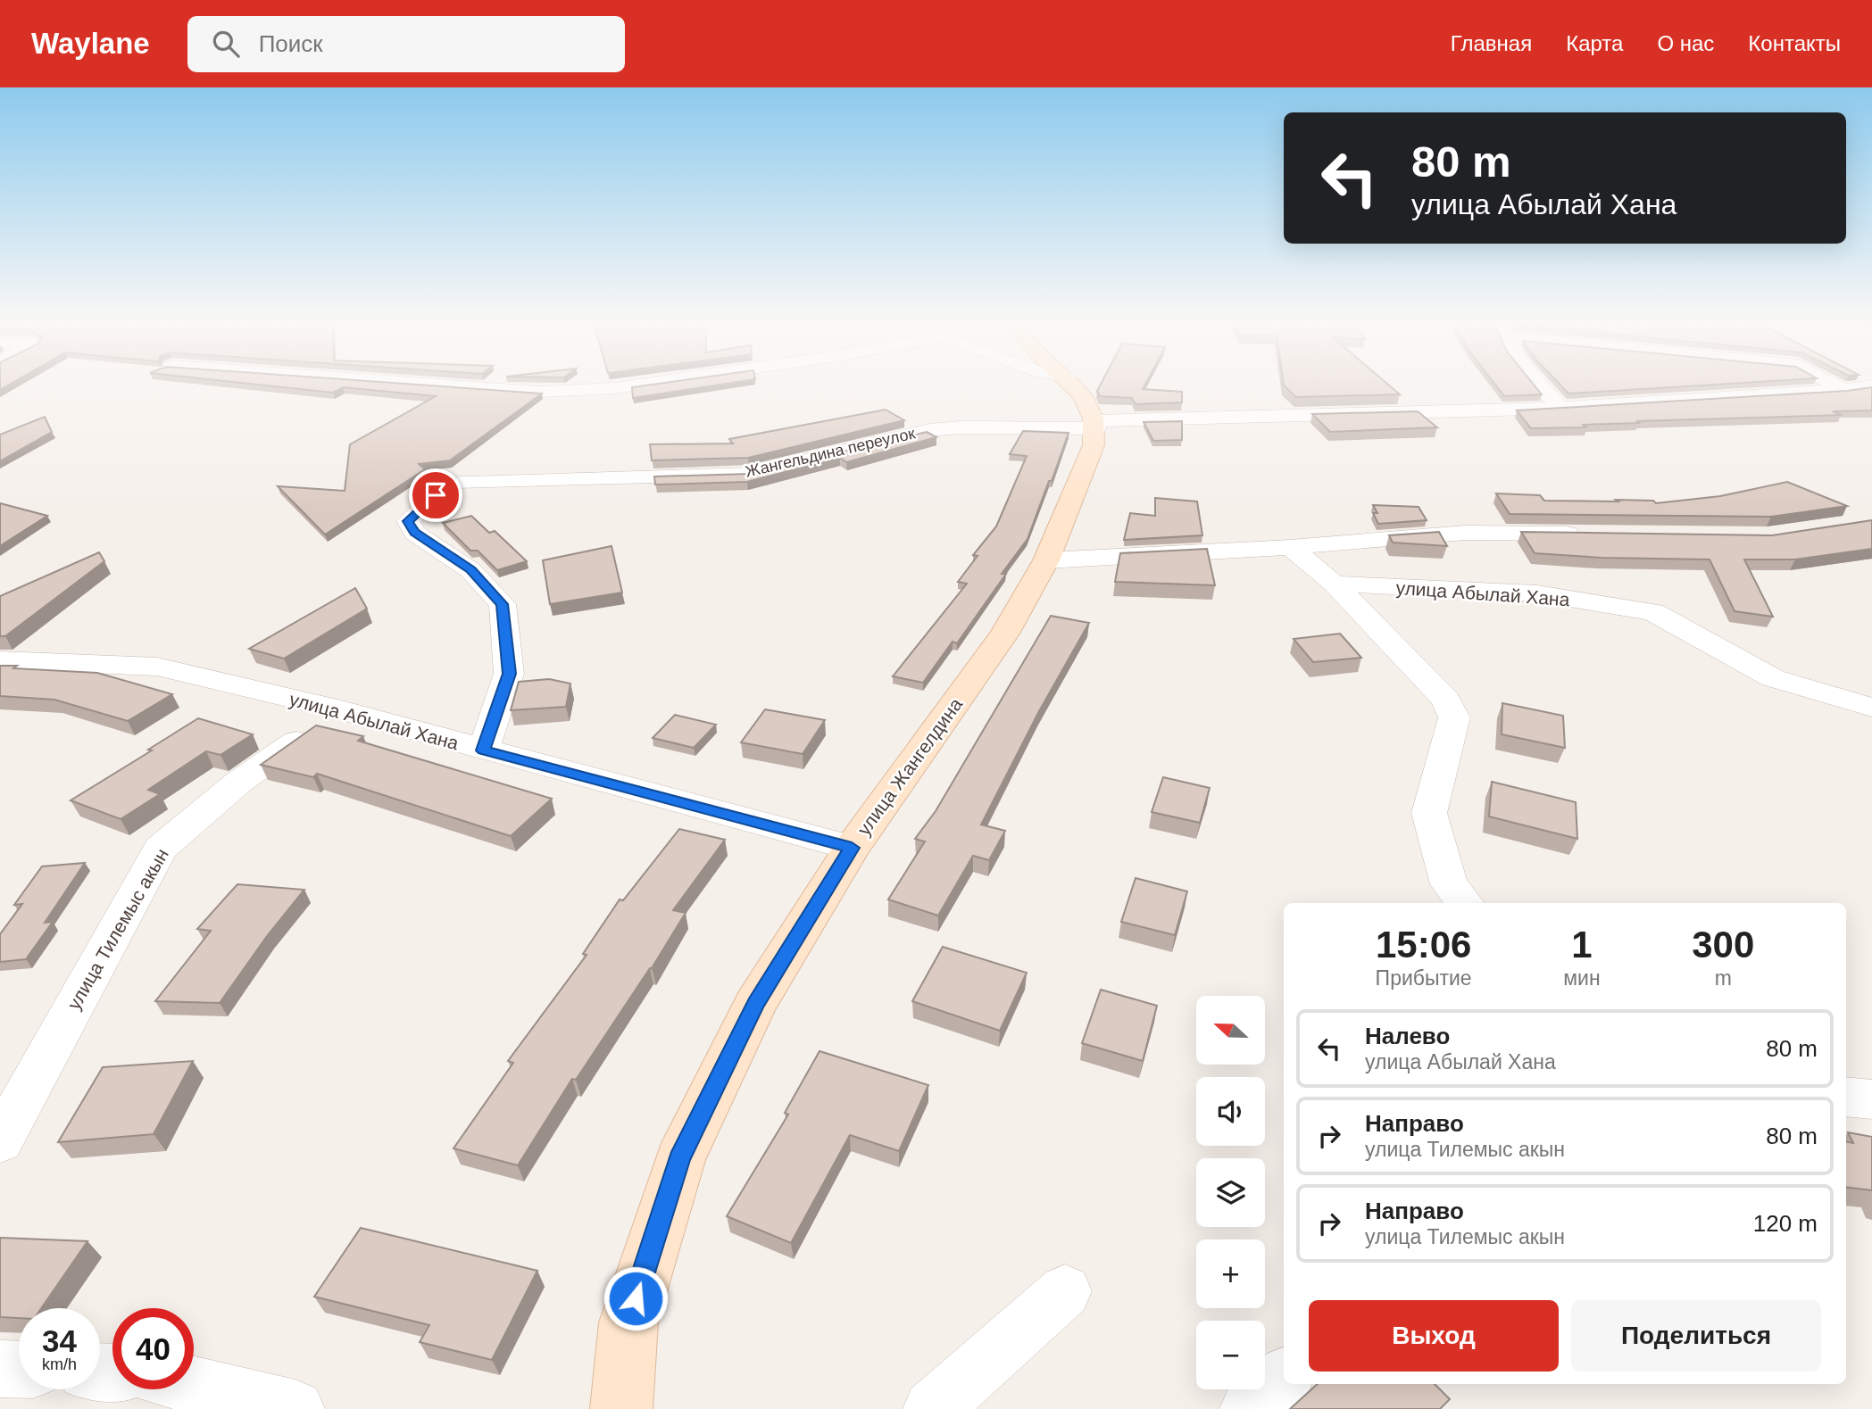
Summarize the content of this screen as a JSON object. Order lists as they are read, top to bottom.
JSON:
{
  "streets": {
    "street": [
      "Жангельдина переулок",
      "улица Абылай Хана",
      "улица Жангелдина",
      "улица Тилемыс акын"
    ]
  },
  "crossings": [
    ["Жангельдина переулок", "улица Абылай Хана"],
    ["Жангельдина переулок", "улица Жангелдина"],
    ["улица Абылай Хана", "улица Жангелдина"],
    ["улица Абылай Хана", "улица Тилемыс акын"]
  ],
  "north": "left",
  "page": {
    "header": "Waylane",
    "search": "Поиск",
    "nav": [
      "Главная",
      "Карта",
      "О нас",
      "Контакты"
    ],
    "turn": ["80 m", "улица Абылай Хана"],
    "eta": [
      "15:06",
      "Прибытие",
      "1",
      "мин",
      "300",
      "m"
    ],
    "map_buttons": ["+", "−"],
    "list": [
      {
        "name": "Налево",
        "note": "улица Абылай Хана",
        "value": "80 m"
      },
      {
        "name": "Направо",
        "note": "улица Тилемыс акын",
        "value": "80 m"
      },
      {
        "name": "Направо",
        "note": "улица Тилемыс акын",
        "value": "120 m"
      }
    ],
    "buttons": ["Выход", "Поделиться"],
    "speed": "34 km/h",
    "limit": "40"
  }
}
